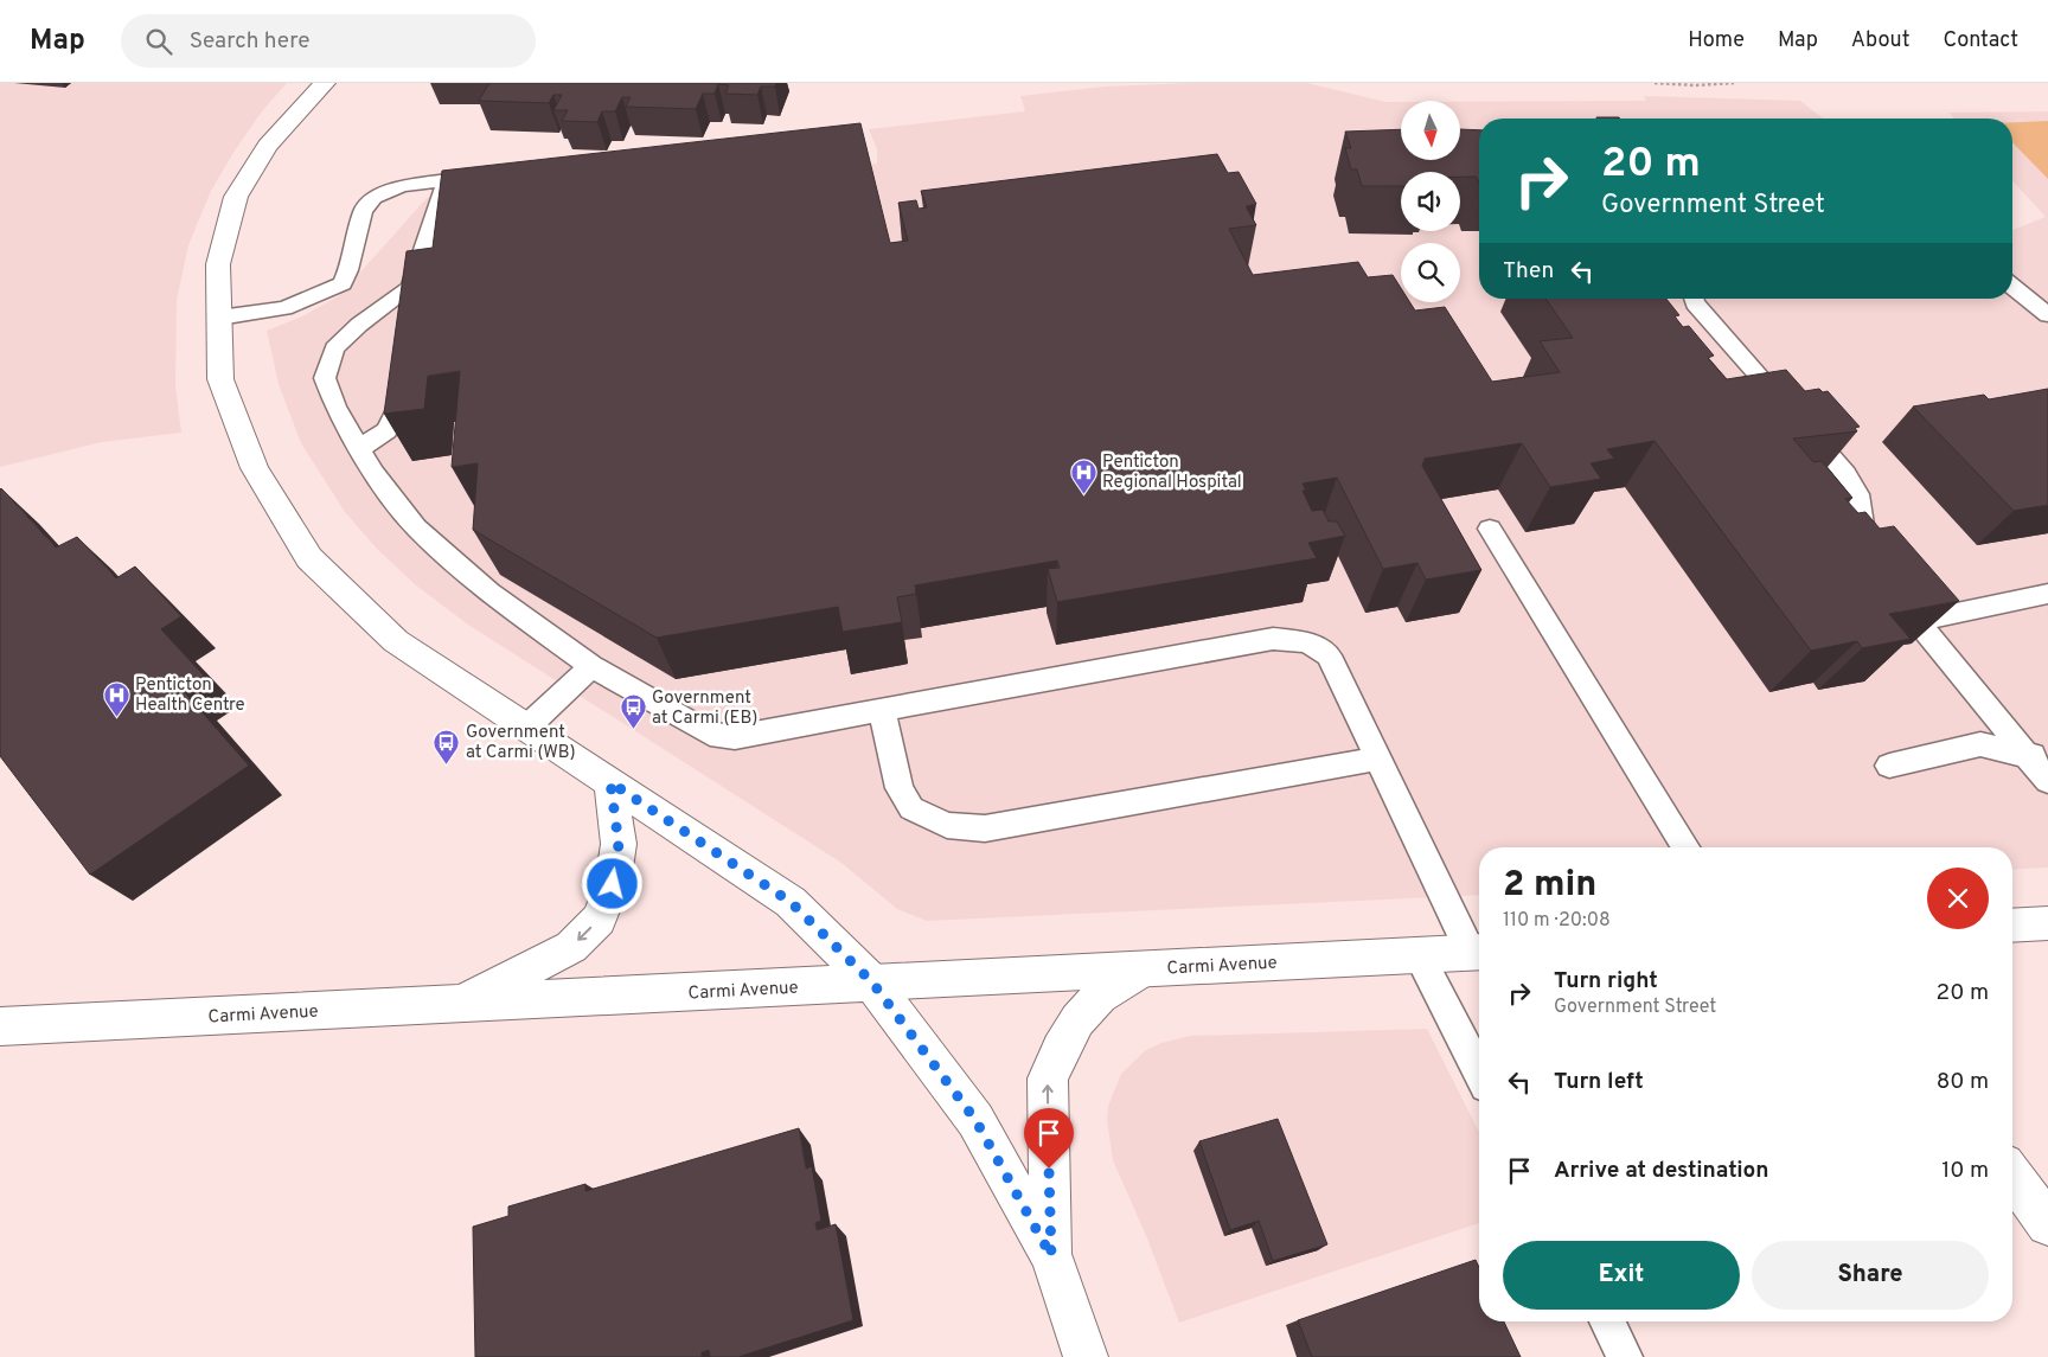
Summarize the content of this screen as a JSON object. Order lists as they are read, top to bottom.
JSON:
{
  "streets": {
    "street": ["Carmi Avenue"]
  },
  "places": {
    "hospital": ["Penticton Regional Hospital", "Penticton Health Centre"],
    "bus stop": ["Government at Carmi (EB)", "Government at Carmi (WB)"]
  },
  "north": "bottom",
  "page": {
    "header": "Map",
    "search": "Search here",
    "nav": [
      "Home",
      "Map",
      "About",
      "Contact"
    ],
    "turn": ["20 m", "Government Street"],
    "then": "Then",
    "heading": ["2 min", "110 m · 20:08"],
    "list": [
      {
        "name": "Turn right",
        "note": "Government Street",
        "value": "20 m"
      },
      {
        "name": "Turn left",
        "value": "80 m"
      },
      {
        "name": "Arrive at destination",
        "value": "10 m"
      }
    ],
    "buttons": ["Exit", "Share"]
  }
}
